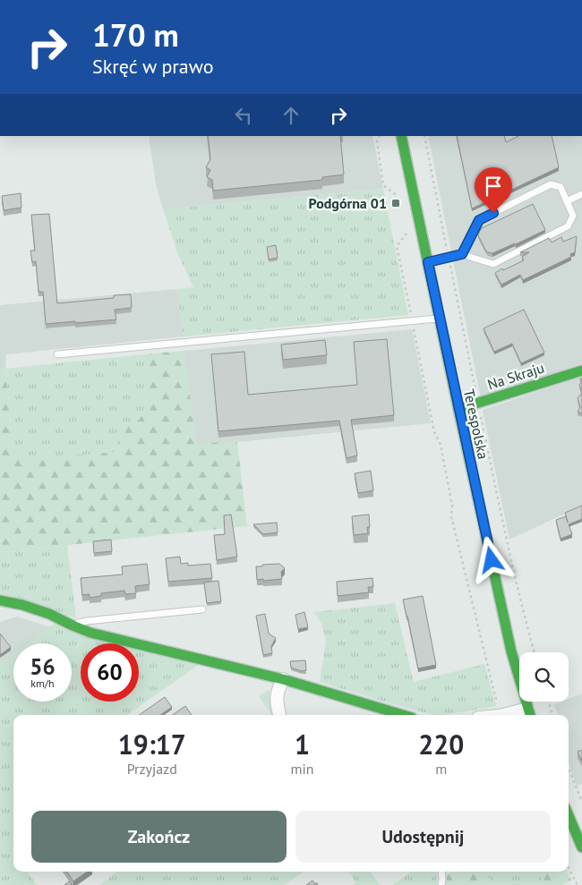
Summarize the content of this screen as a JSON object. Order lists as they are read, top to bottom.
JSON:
{
  "streets": {
    "main road": ["Na Skraju", "Terespolska"]
  },
  "crossings": [
    ["Na Skraju", "Terespolska"]
  ],
  "places": {
    "transit": ["Podgórna 01"]
  },
  "page": {
    "turn": ["170 m", "Skręć w prawo"],
    "speed": "56 km/h",
    "limit": "60",
    "eta": [
      "19:17",
      "Przyjazd",
      "1",
      "min",
      "220",
      "m"
    ],
    "buttons": ["Zakończ", "Udostępnij"]
  }
}
